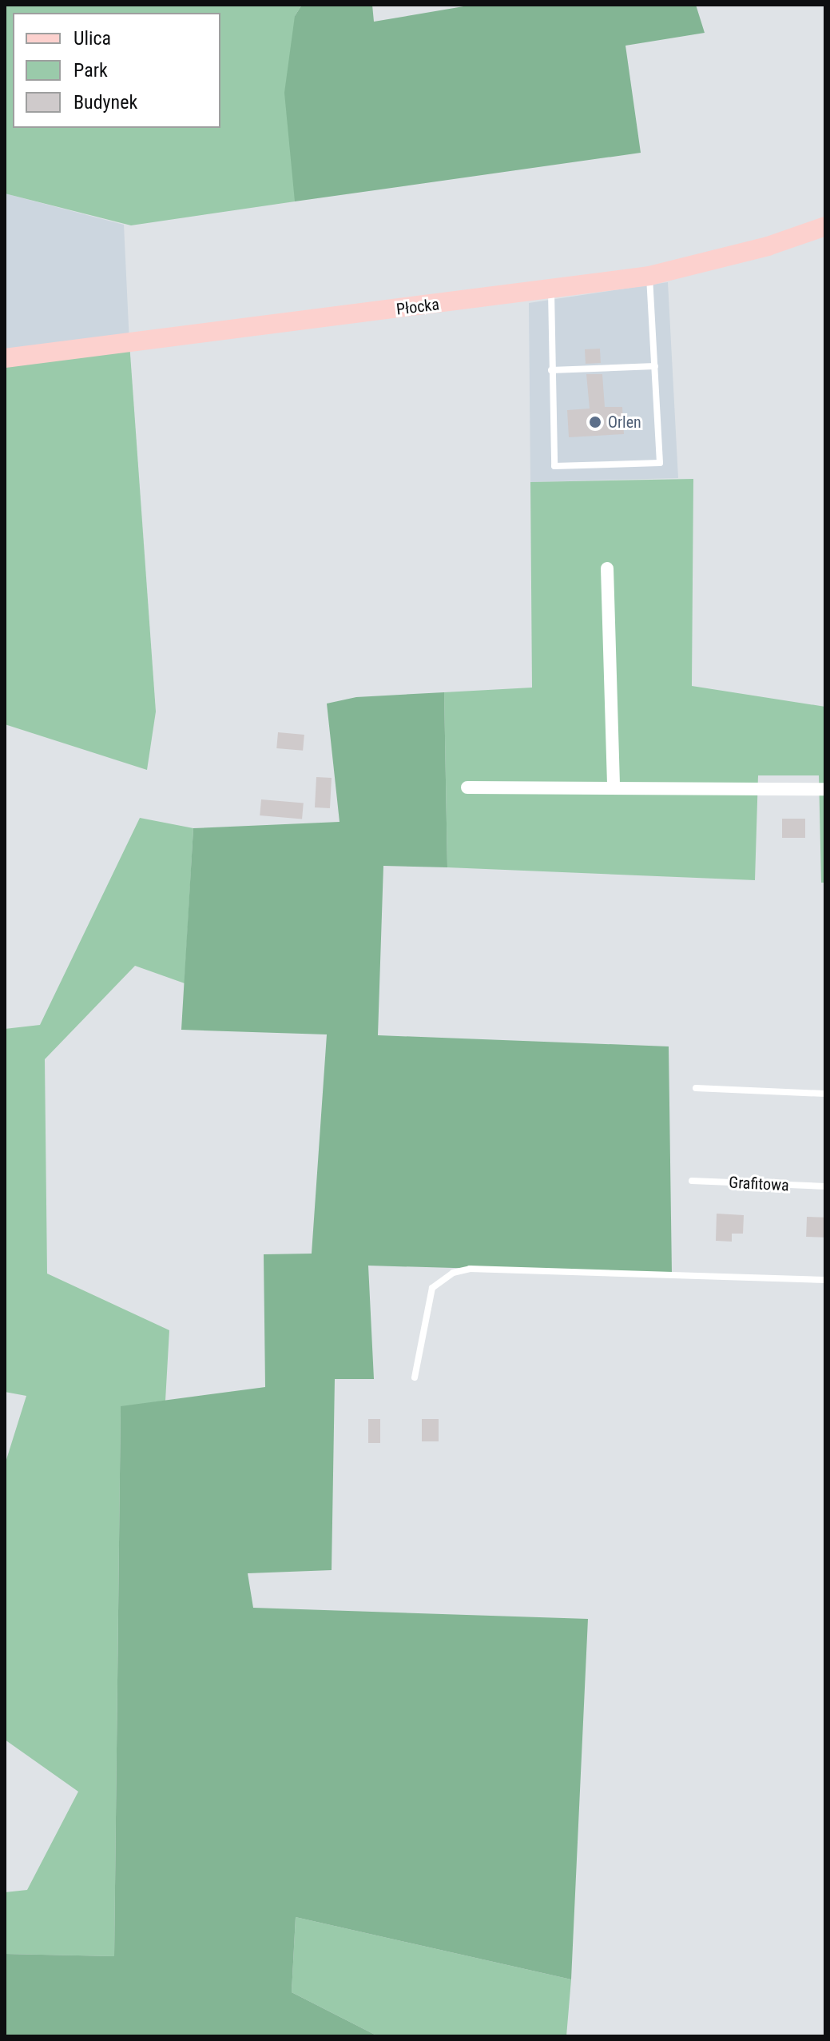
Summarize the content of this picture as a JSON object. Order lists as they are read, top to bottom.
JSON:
{
  "streets": {
    "main road": ["Płocka"],
    "lane": ["Grafitowa"]
  },
  "places": ["Orlen"],
  "legend": ["Ulica", "Park", "Budynek"]
}
